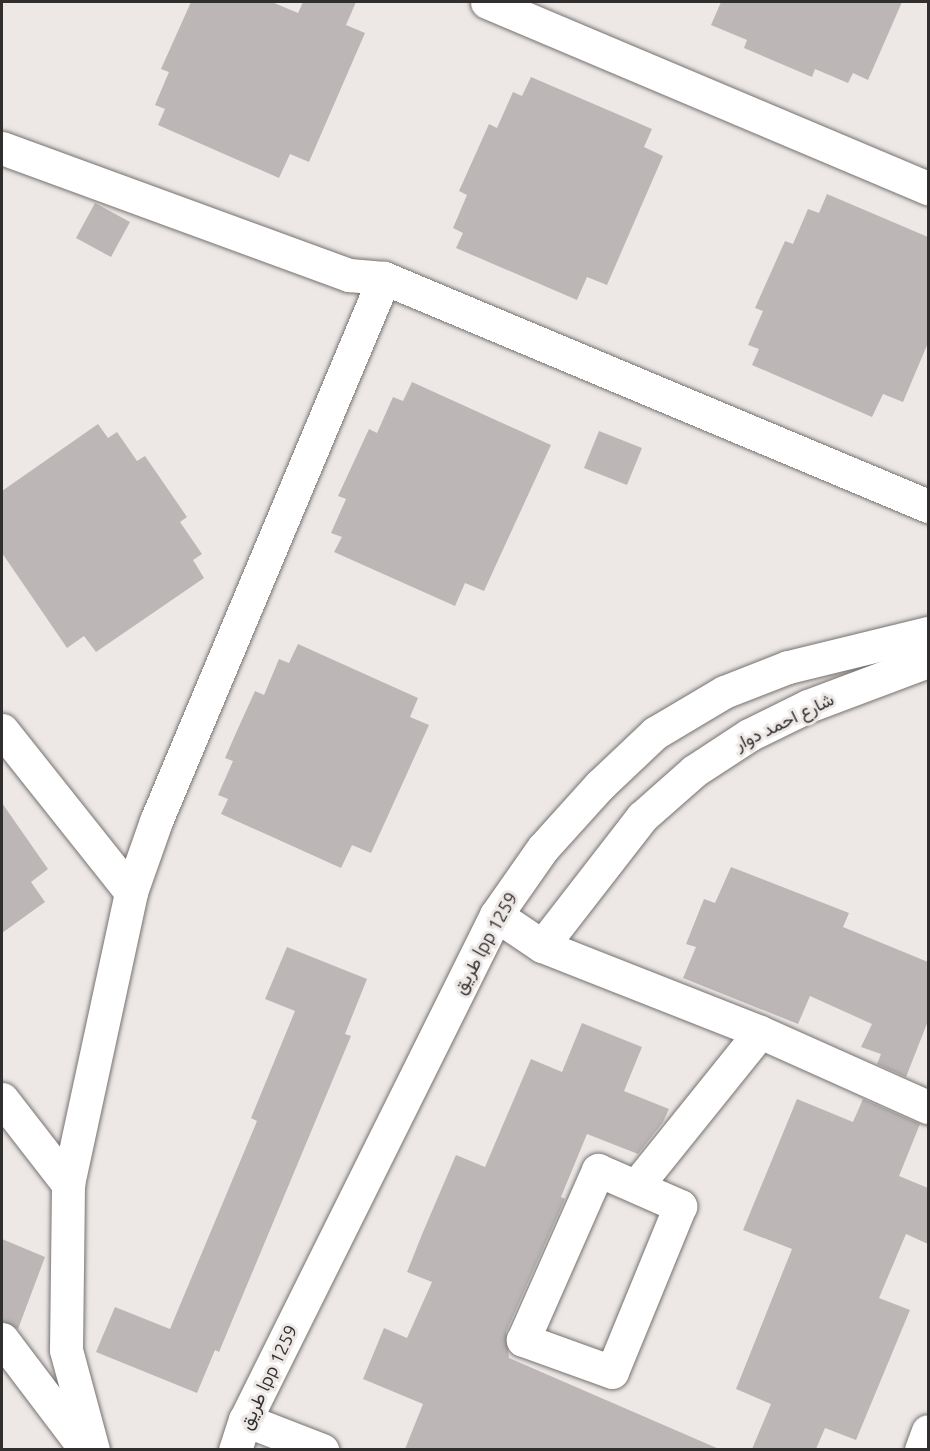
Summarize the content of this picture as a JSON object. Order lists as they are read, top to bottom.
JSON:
{
  "streets": {
    "street": ["شارع احمد دوار", "طريق lpp 1259"]
  }
}
